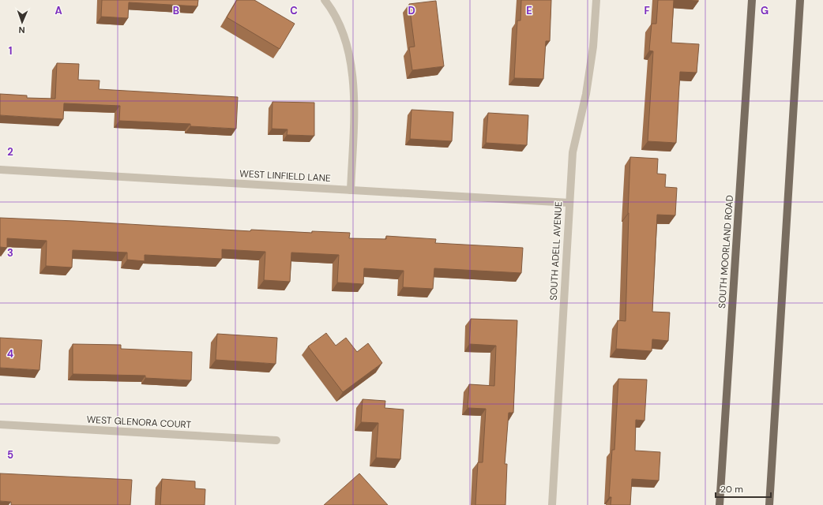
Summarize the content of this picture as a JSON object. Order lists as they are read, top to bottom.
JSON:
{
  "streets": {
    "main road": ["SOUTH MOORLAND ROAD"],
    "street": ["WEST LINFIELD LANE", "SOUTH ADELL AVENUE", "WEST GLENORA COURT"]
  },
  "crossings": [
    ["WEST LINFIELD LANE", "SOUTH ADELL AVENUE"]
  ],
  "scale_bar": "20 m",
  "north": "bottom",
  "grid": {
    "columns": [
      "A",
      "B",
      "C",
      "D",
      "E",
      "F",
      "G"
    ],
    "rows": [
      "1",
      "2",
      "3",
      "4",
      "5"
    ]
  }
}
